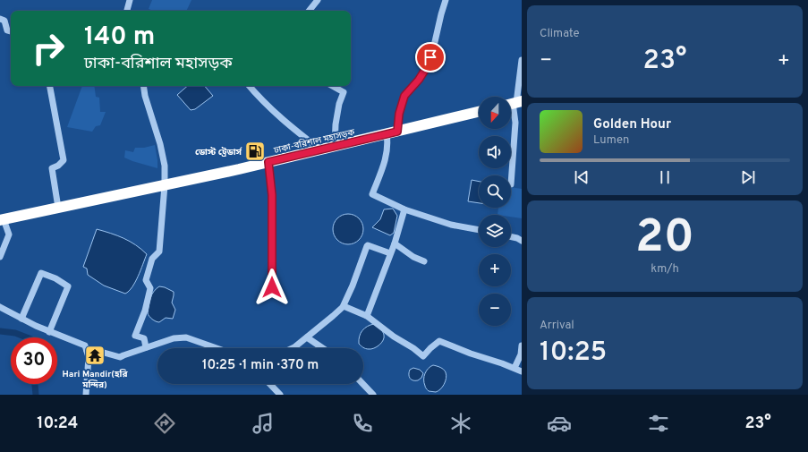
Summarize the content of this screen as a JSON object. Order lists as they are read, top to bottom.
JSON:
{
  "streets": {
    "highway": ["ঢাকা-বরিশাল মহাসড়ক"]
  },
  "places": {
    "fuel station": ["ডোস্ট ট্রেডার্স"],
    "temple": ["Hari Mandir(হরি মন্দির)"]
  },
  "north": "bottom",
  "page": {
    "tile": [
      "Climate",
      ["20", "km/h"],
      ["Arrival", "10:25"]
    ],
    "turn": ["140 m", "ঢাকা-বরিশাল মহাসড়ক"],
    "heat": ["−", "23°", "+"],
    "map_buttons": ["+", "−"],
    "song": ["Golden Hour", "Lumen"],
    "limit": "30",
    "trip": "10:25 · 1 min · 370 m",
    "tabs": ["10:24", "23°"]
  }
}
